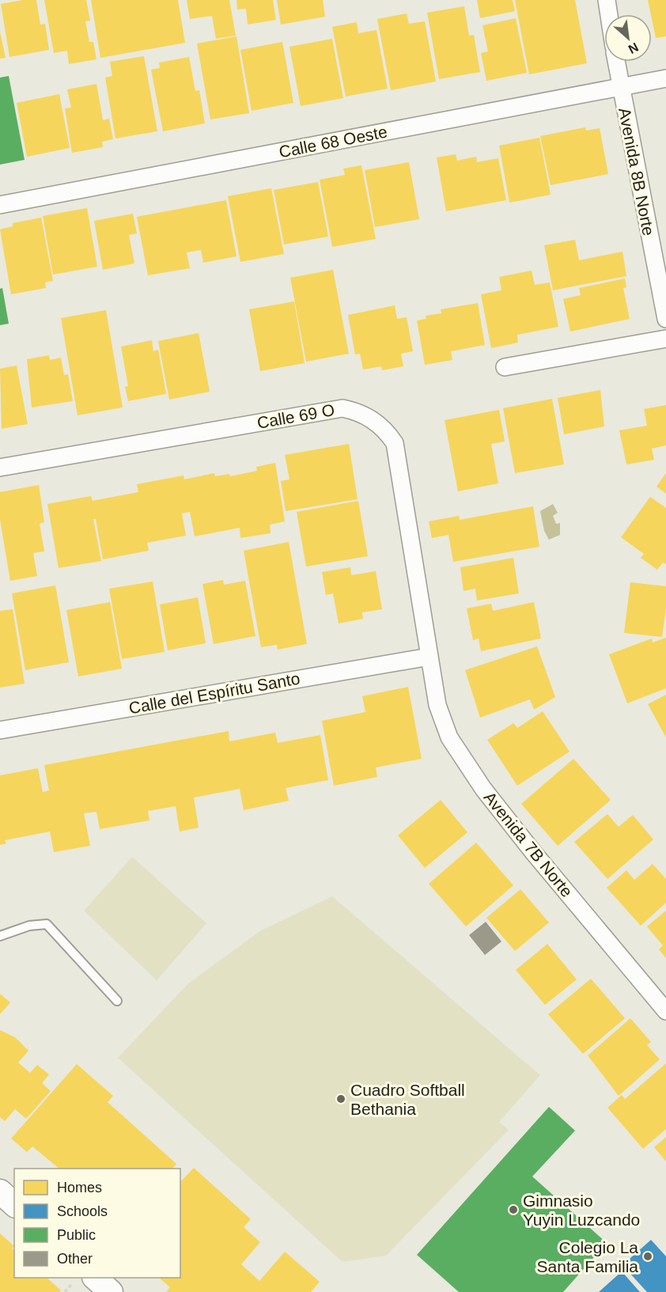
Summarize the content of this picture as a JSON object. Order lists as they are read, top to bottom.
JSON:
{
  "streets": {
    "street": [
      "Calle 68 Oeste",
      "Avenida 8B Norte",
      "Calle 69 O",
      "Calle del Espíritu Santo",
      "Avenida 7B Norte"
    ]
  },
  "crossings": [
    ["Calle 68 Oeste", "Avenida 8B Norte"],
    ["Calle 69 O", "Calle del Espíritu Santo"],
    ["Calle 69 O", "Avenida 7B Norte"],
    ["Calle del Espíritu Santo", "Avenida 7B Norte"]
  ],
  "places": ["Cuadro Softball Bethania", "Gimnasio Yuyin Luzcando", "Colegio La Santa Familia"],
  "legend": [
    "Homes",
    "Schools",
    "Public",
    "Other"
  ],
  "north": "bottom right"
}
